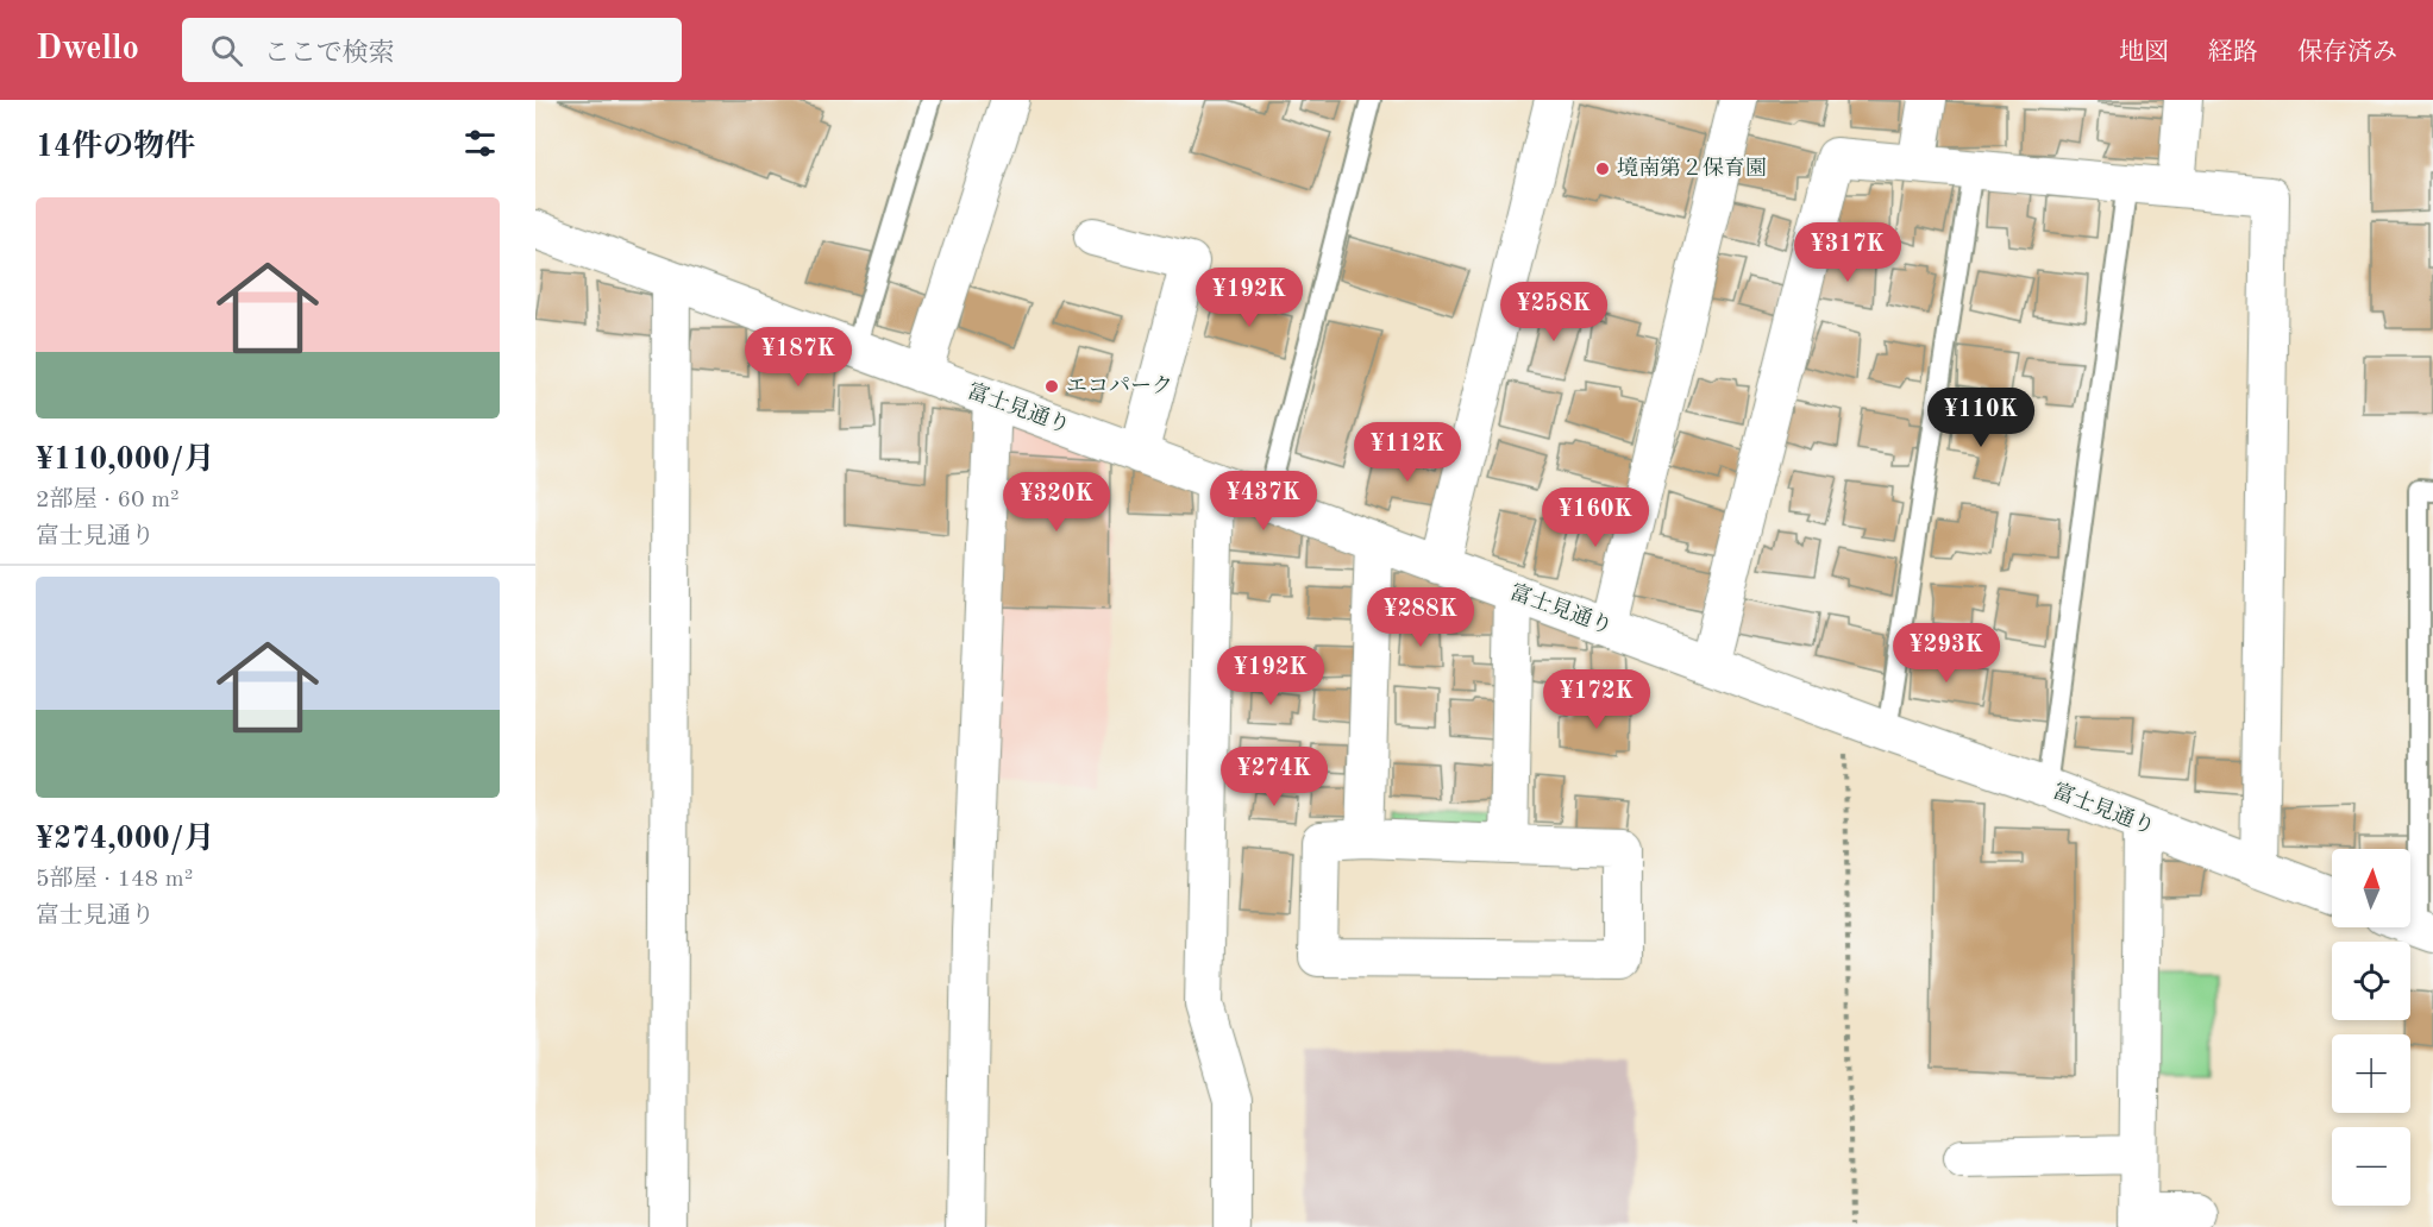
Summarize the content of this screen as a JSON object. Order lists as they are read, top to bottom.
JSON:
{
  "streets": {
    "street": ["富士見通り"]
  },
  "places": ["境南第２保育園", "エコパーク"],
  "north": "top",
  "page": {
    "header": "Dwello",
    "search": "ここで検索",
    "nav": ["地図", "経路", "保存済み"],
    "heading": "14件の物件",
    "list": [
      {
        "name": "¥110,000/月",
        "note": "2部屋 · 60 m² · 富士見通り"
      },
      {
        "name": "¥274,000/月",
        "note": "5部屋 · 148 m² · 富士見通り"
      }
    ],
    "price": [
      "¥317K",
      "¥192K",
      "¥258K",
      "¥187K",
      "¥110K",
      "¥112K",
      "¥437K",
      "¥320K",
      "¥160K",
      "¥288K",
      "¥293K",
      "¥192K",
      "¥172K",
      "¥274K"
    ],
    "map_buttons": ["+", "−"]
  }
}
